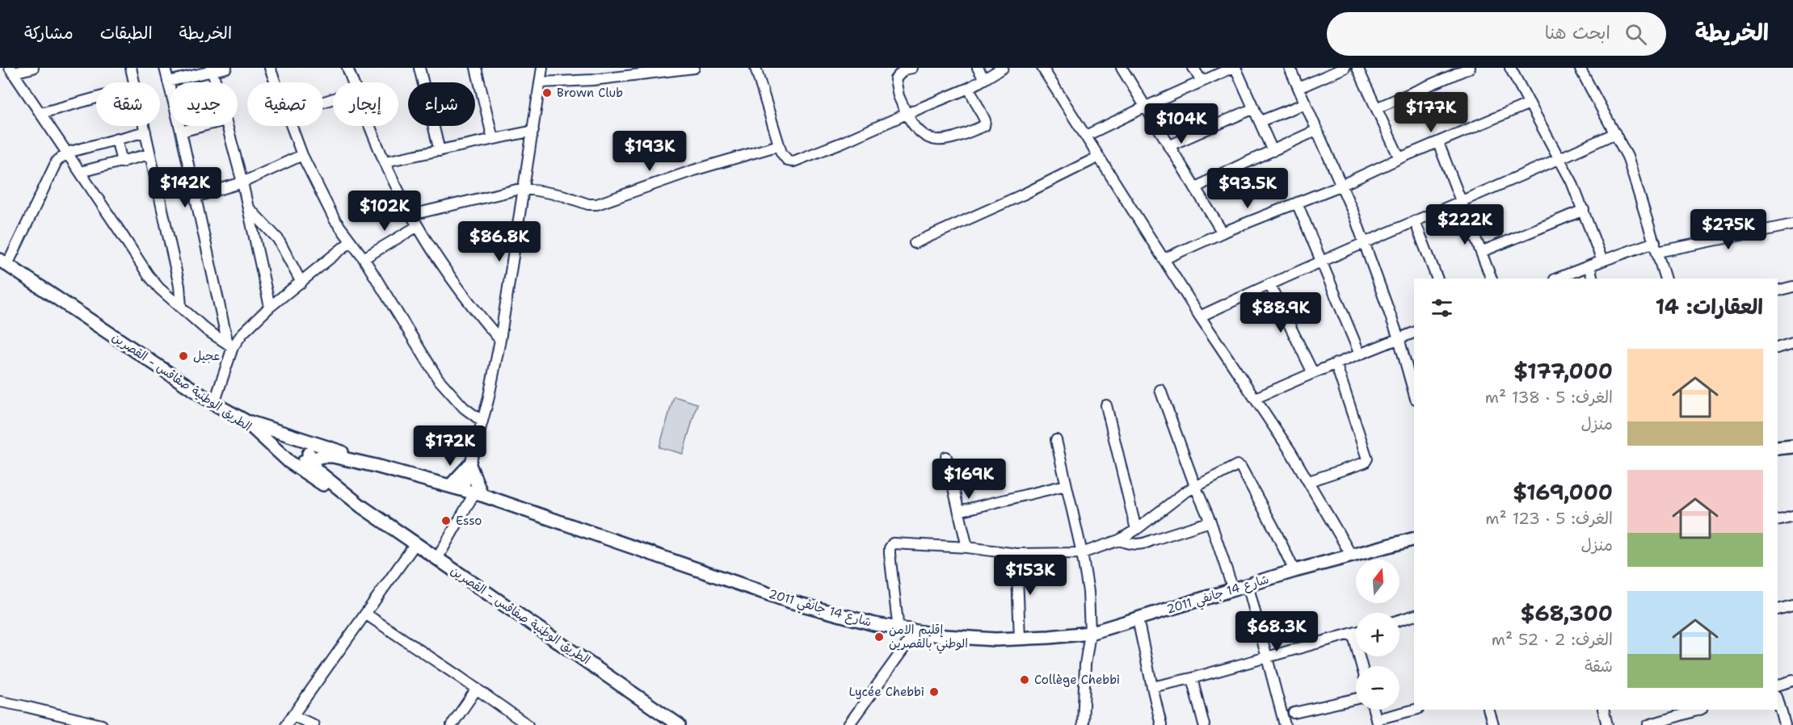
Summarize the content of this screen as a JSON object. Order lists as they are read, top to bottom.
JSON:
{
  "streets": {
    "main road": ["الطريق الوطنية صفاقس - القصرين", "شارع 14 جانفي 2011"]
  },
  "crossings": [
    ["الطريق الوطنية صفاقس - القصرين", "شارع 14 جانفي 2011"]
  ],
  "places": [
    "Brown Club",
    "عجيل",
    "Esso",
    "إقليم الامن الوطني بالقصرين",
    "Collège Chebbi",
    "Lycée Chebbi"
  ],
  "north": "top",
  "page": {
    "header": "الخريطة",
    "search": "ابحث هنا",
    "nav": ["الخريطة", "الطبقات", "مشاركة"],
    "chip": [
      "شراء",
      "إيجار",
      "تصفية",
      "جديد",
      "شقة"
    ],
    "price": [
      "$177K",
      "$104K",
      "$193K",
      "$142K",
      "$93.5K",
      "$102K",
      "$222K",
      "$275K",
      "$86.8K",
      "$88.9K",
      "$172K",
      "$169K",
      "$153K",
      "$68.3K"
    ],
    "heading": "العقارات: 14",
    "list": [
      {
        "name": "$177,000",
        "note": "الغرف: 5 · 138 m² · منزل"
      },
      {
        "name": "$169,000",
        "note": "الغرف: 5 · 123 m² · منزل"
      },
      {
        "name": "$68,300",
        "note": "الغرف: 2 · 52 m² · شقة"
      }
    ],
    "map_buttons": ["+", "−"]
  }
}
